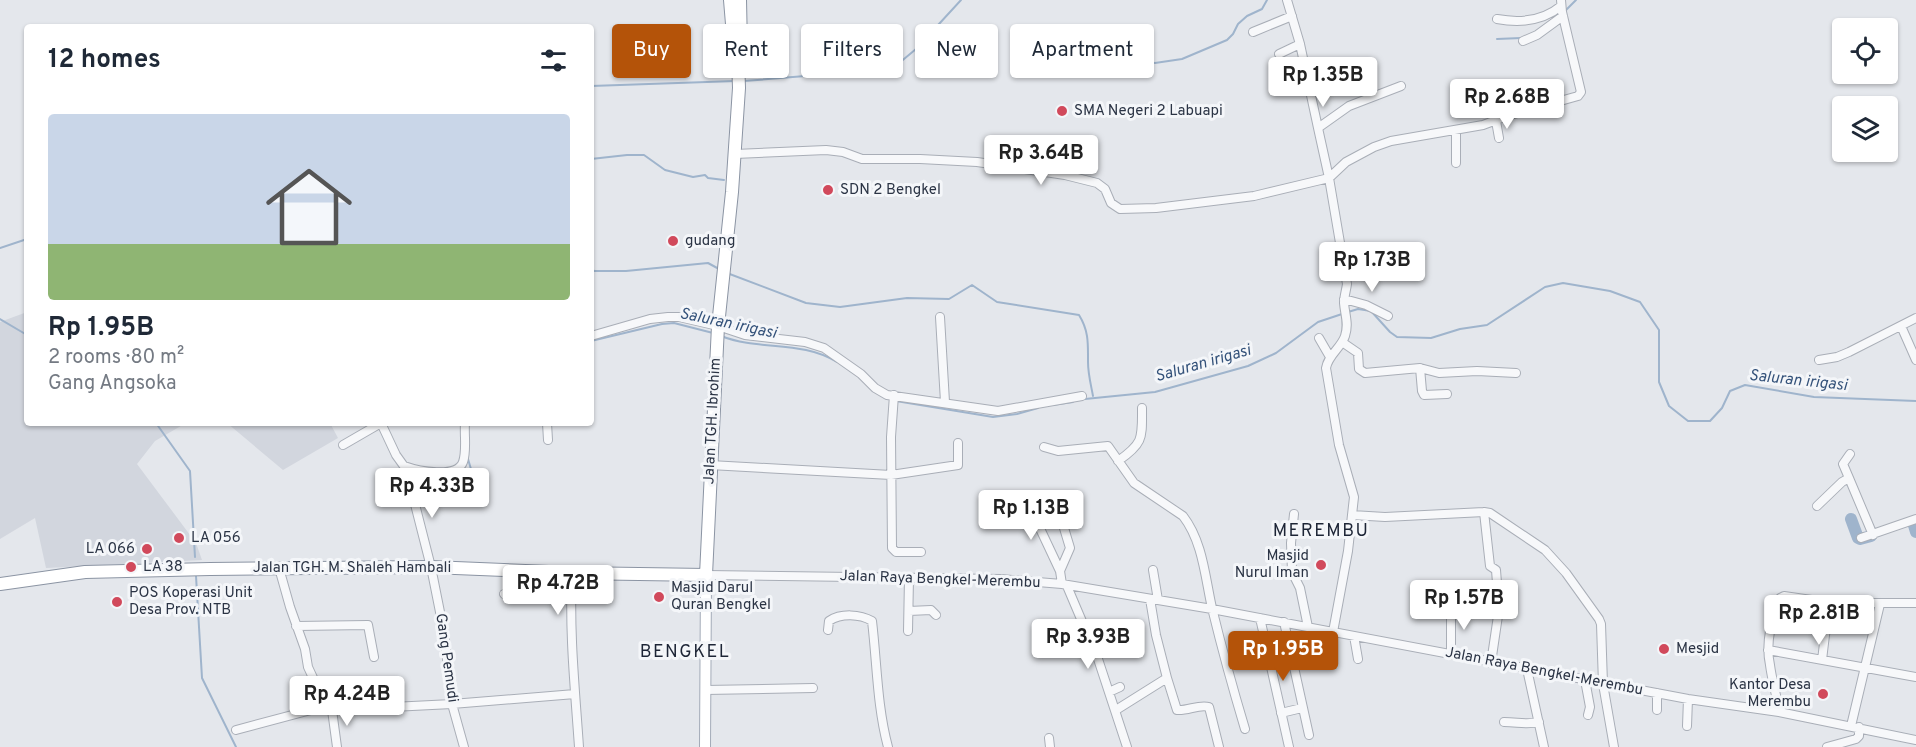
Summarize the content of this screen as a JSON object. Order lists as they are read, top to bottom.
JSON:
{
  "streets": {
    "highway": ["Jalan TGH. Ibrohim", "Jalan TGH. M. Shaleh Hambali"],
    "street": ["Jalan Raya Bengkel-Merembu", "Gang Pemudi"]
  },
  "crossings": [
    ["Jalan TGH. Ibrohim", "Jalan TGH. M. Shaleh Hambali"],
    ["Jalan TGH. Ibrohim", "Jalan Raya Bengkel-Merembu"],
    ["Jalan TGH. M. Shaleh Hambali", "Jalan Raya Bengkel-Merembu"],
    ["Jalan TGH. M. Shaleh Hambali", "Gang Pemudi"]
  ],
  "districts": ["MEREMBU", "BENGKEL"],
  "water": ["Saluran irigasi"],
  "places": [
    "SMA Negeri 2 Labuapi",
    "SDN 2 Bengkel",
    "gudang",
    "LA 056",
    "LA 066",
    "Masjid Nurul Iman",
    "LA 38",
    "Masjid Darul Quran Bengkel",
    "POS Koperasi Unit Desa Prov. NTB",
    "Mesjid",
    "Kantor Desa Merembu"
  ],
  "page": {
    "chip": [
      "Buy",
      "Rent",
      "Filters",
      "New",
      "Apartment"
    ],
    "heading": "12 homes",
    "price": [
      "Rp 1.35B",
      "Rp 2.68B",
      "Rp 3.64B",
      "Rp 1.73B",
      "Rp 4.33B",
      "Rp 1.13B",
      "Rp 4.72B",
      "Rp 1.57B",
      "Rp 2.81B",
      "Rp 3.93B",
      "Rp 1.95B",
      "Rp 4.24B"
    ],
    "list": [
      {
        "name": "Rp 1.95B",
        "note": "2 rooms · 80 m² · Gang Angsoka"
      }
    ]
  }
}
